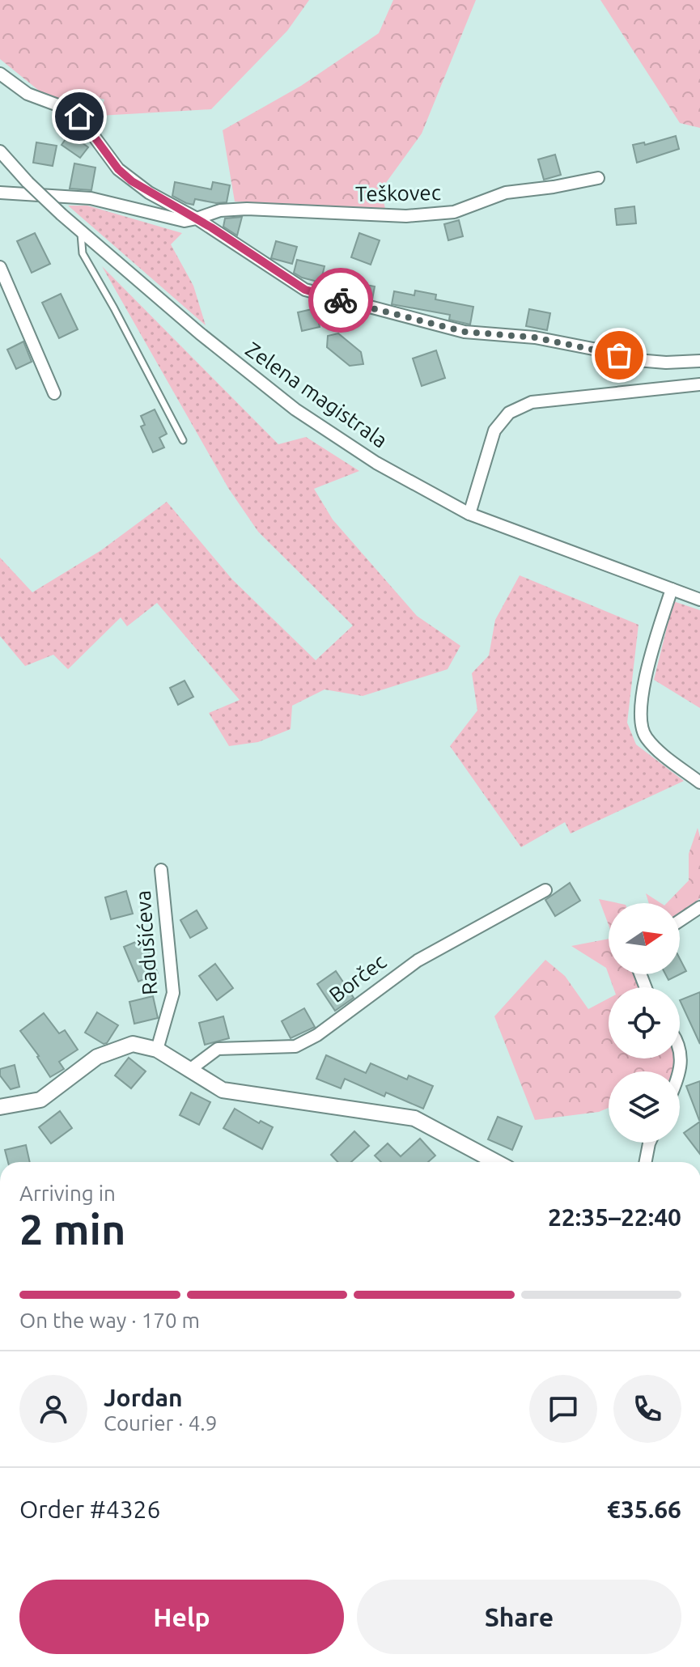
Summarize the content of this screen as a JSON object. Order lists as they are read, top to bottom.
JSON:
{
  "streets": {
    "street": [
      "Teškovec",
      "Zelena magistrala",
      "Radušićeva",
      "Borčec"
    ]
  },
  "north": "right",
  "page": {
    "heading": ["2 min", "Arriving in", "22:35–22:40"],
    "panel": [
      "Jordan",
      "Courier · 4.9",
      "Order #4326",
      "€35.66"
    ],
    "bar": "On the way · 170 m",
    "buttons": ["Help", "Share"]
  }
}
